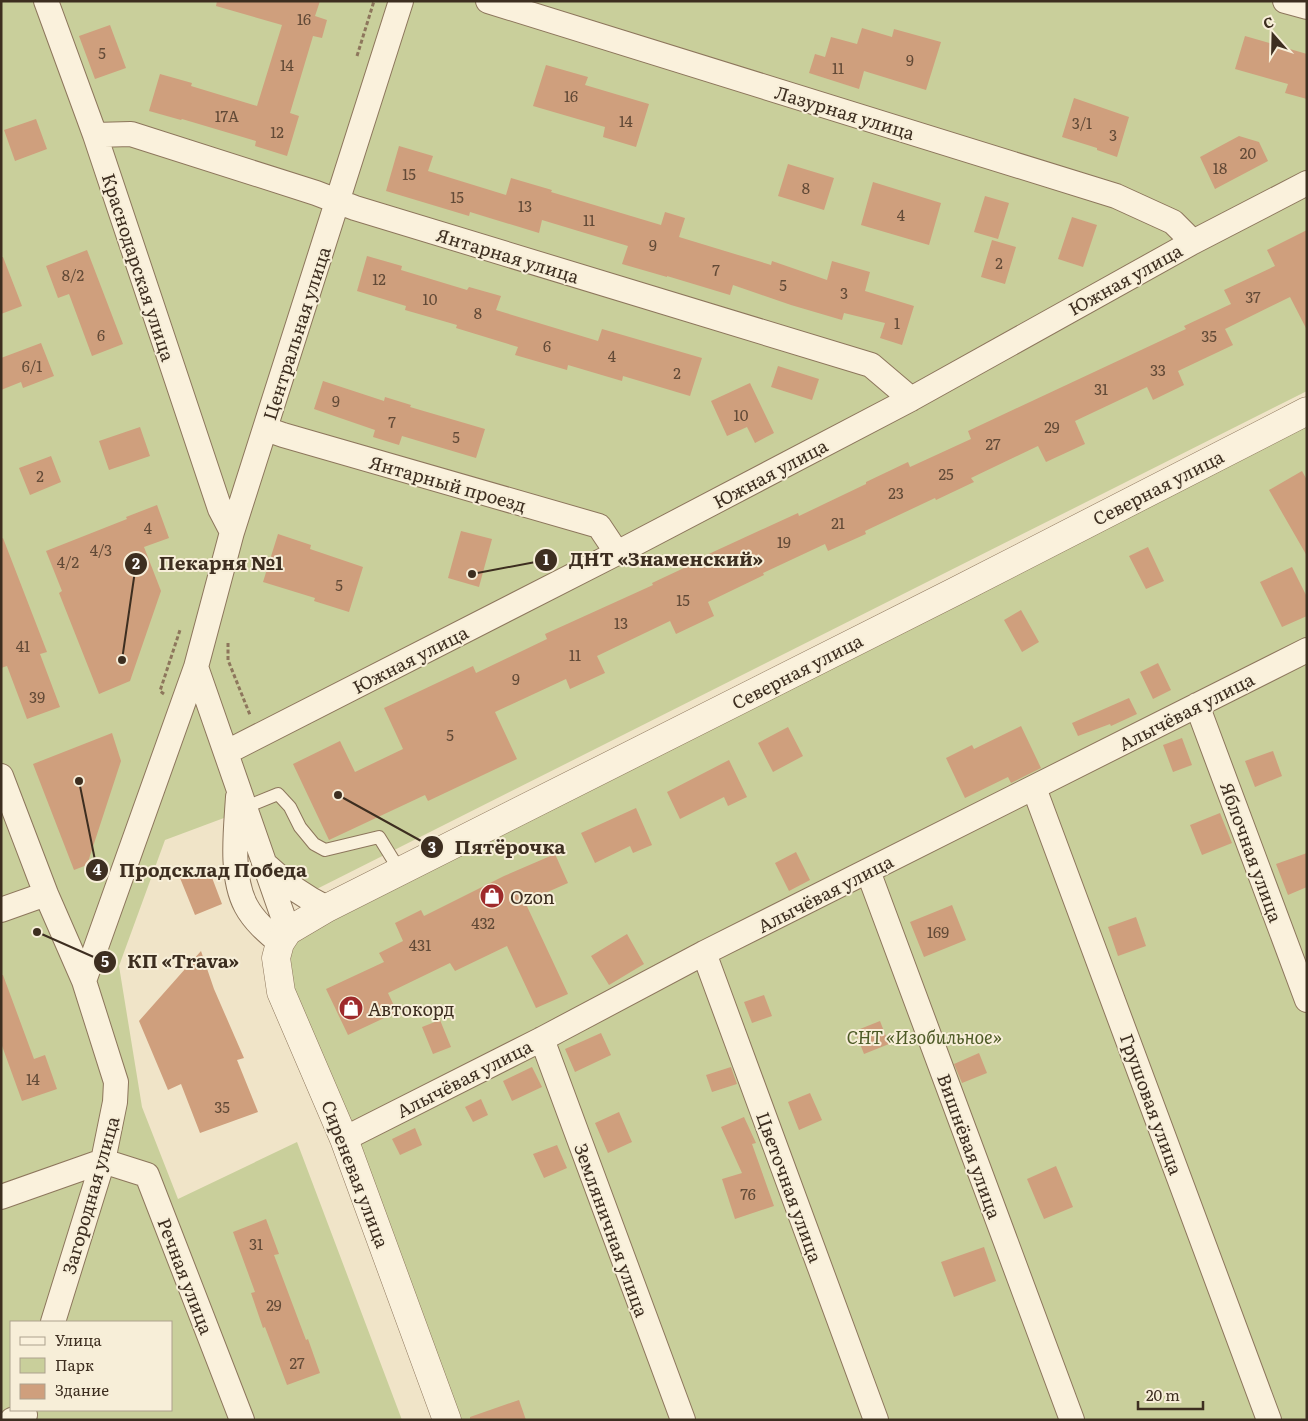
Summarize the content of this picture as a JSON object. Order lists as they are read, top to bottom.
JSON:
{
  "streets": {
    "street": [
      "Лазурная улица",
      "Янтарная улица",
      "Краснодарская улица",
      "Южная улица",
      "Центральная улица",
      "Янтарный проезд",
      "Северная улица",
      "Алычёвая улица",
      "Яблочная улица",
      "Грушовая улица",
      "Вишнёвая улица",
      "Сиреневая улица",
      "Цветочная улица",
      "Загородная улица",
      "Земляничная улица",
      "Речная улица"
    ]
  },
  "crossings": [
    ["Лазурная улица", "Южная улица"],
    ["Янтарная улица", "Краснодарская улица"],
    ["Янтарная улица", "Южная улица"],
    ["Янтарная улица", "Центральная улица"],
    ["Краснодарская улица", "Центральная улица"],
    ["Южная улица", "Янтарный проезд"],
    ["Центральная улица", "Янтарный проезд"],
    ["Центральная улица", "Загородная улица"],
    ["Северная улица", "Сиреневая улица"],
    ["Алычёвая улица", "Яблочная улица"],
    ["Алычёвая улица", "Грушовая улица"],
    ["Алычёвая улица", "Вишнёвая улица"],
    ["Алычёвая улица", "Сиреневая улица"],
    ["Алычёвая улица", "Цветочная улица"],
    ["Алычёвая улица", "Земляничная улица"],
    ["Загородная улица", "Речная улица"]
  ],
  "parks": ["СНТ «Изобильное»"],
  "places": {
    "other": [
      "ДНТ «Знаменский»",
      "Пекарня №1",
      "Продсклад Победа",
      "Пятёрочка",
      "КП «Trava»"
    ],
    "shop": ["Ozon", "Автокорд"]
  },
  "house_numbers": [
    "16",
    "5",
    "9",
    "14",
    "11",
    "16",
    "17А",
    "14",
    "3/1",
    "12",
    "3",
    "20",
    "18",
    "15",
    "8",
    "15",
    "13",
    "4",
    "11",
    "9",
    "2",
    "7",
    "8/2",
    "12",
    "5",
    "3",
    "37",
    "10",
    "8",
    "1",
    "6",
    "35",
    "6",
    "4",
    "6/1",
    "33",
    "2",
    "31",
    "9",
    "10",
    "7",
    "29",
    "5",
    "27",
    "25",
    "2",
    "23",
    "21",
    "4",
    "19",
    "4/3",
    "4/2",
    "5",
    "15",
    "13",
    "41",
    "11",
    "9",
    "39",
    "5",
    "432",
    "169",
    "431",
    "14",
    "35",
    "76",
    "31",
    "29",
    "27"
  ],
  "legend": ["Улица", "Парк", "Здание"],
  "scale_bar": "20 m",
  "north": "top"
}
